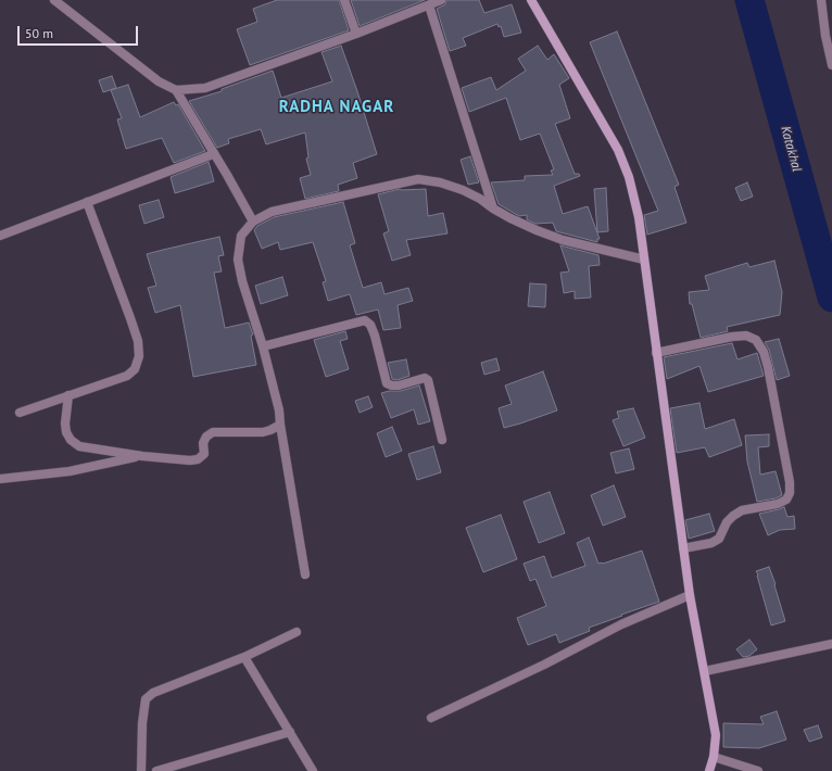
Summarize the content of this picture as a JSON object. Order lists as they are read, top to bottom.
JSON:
{
  "districts": ["RADHA NAGAR"],
  "water": ["Katakhal"],
  "scale_bar": "50 m"
}
